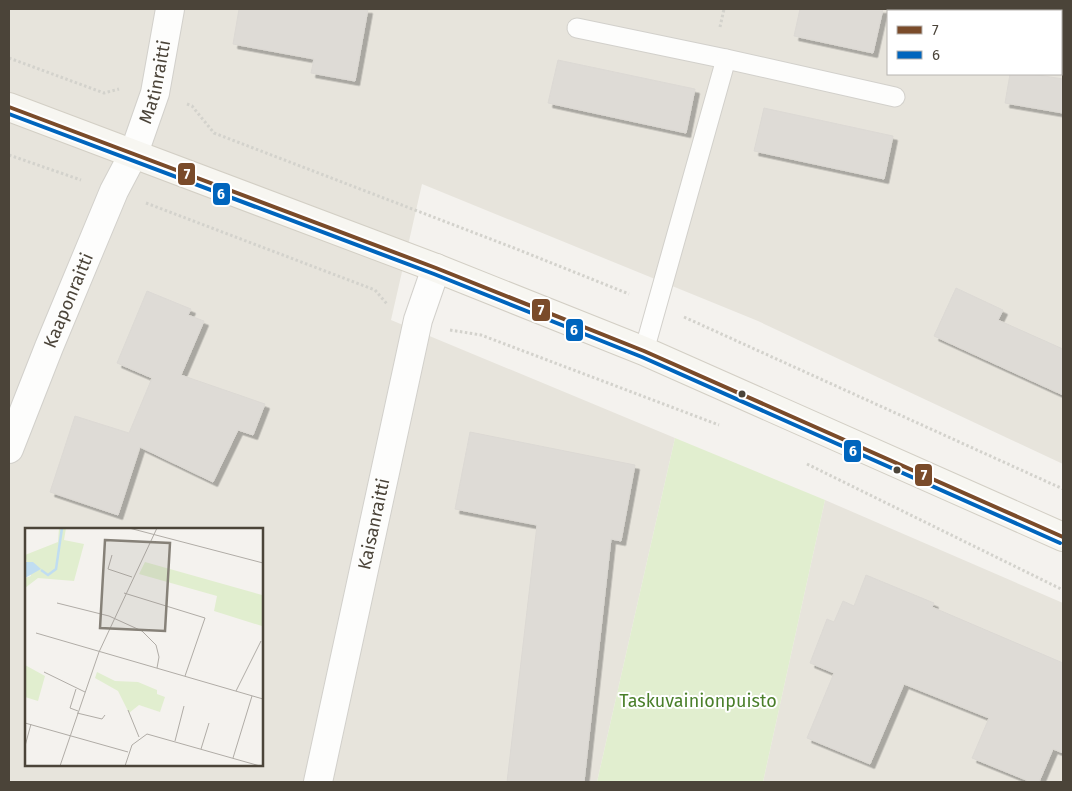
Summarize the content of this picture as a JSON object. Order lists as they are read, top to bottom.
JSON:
{
  "streets": {
    "street": ["Matinraitti", "Kaaponraitti", "Kaisanraitti"]
  },
  "crossings": [
    ["Matinraitti", "Kaaponraitti"]
  ],
  "parks": ["Taskuvainionpuisto"],
  "lines": ["transit line 7", "transit line 6"],
  "legend": ["7", "6"]
}
